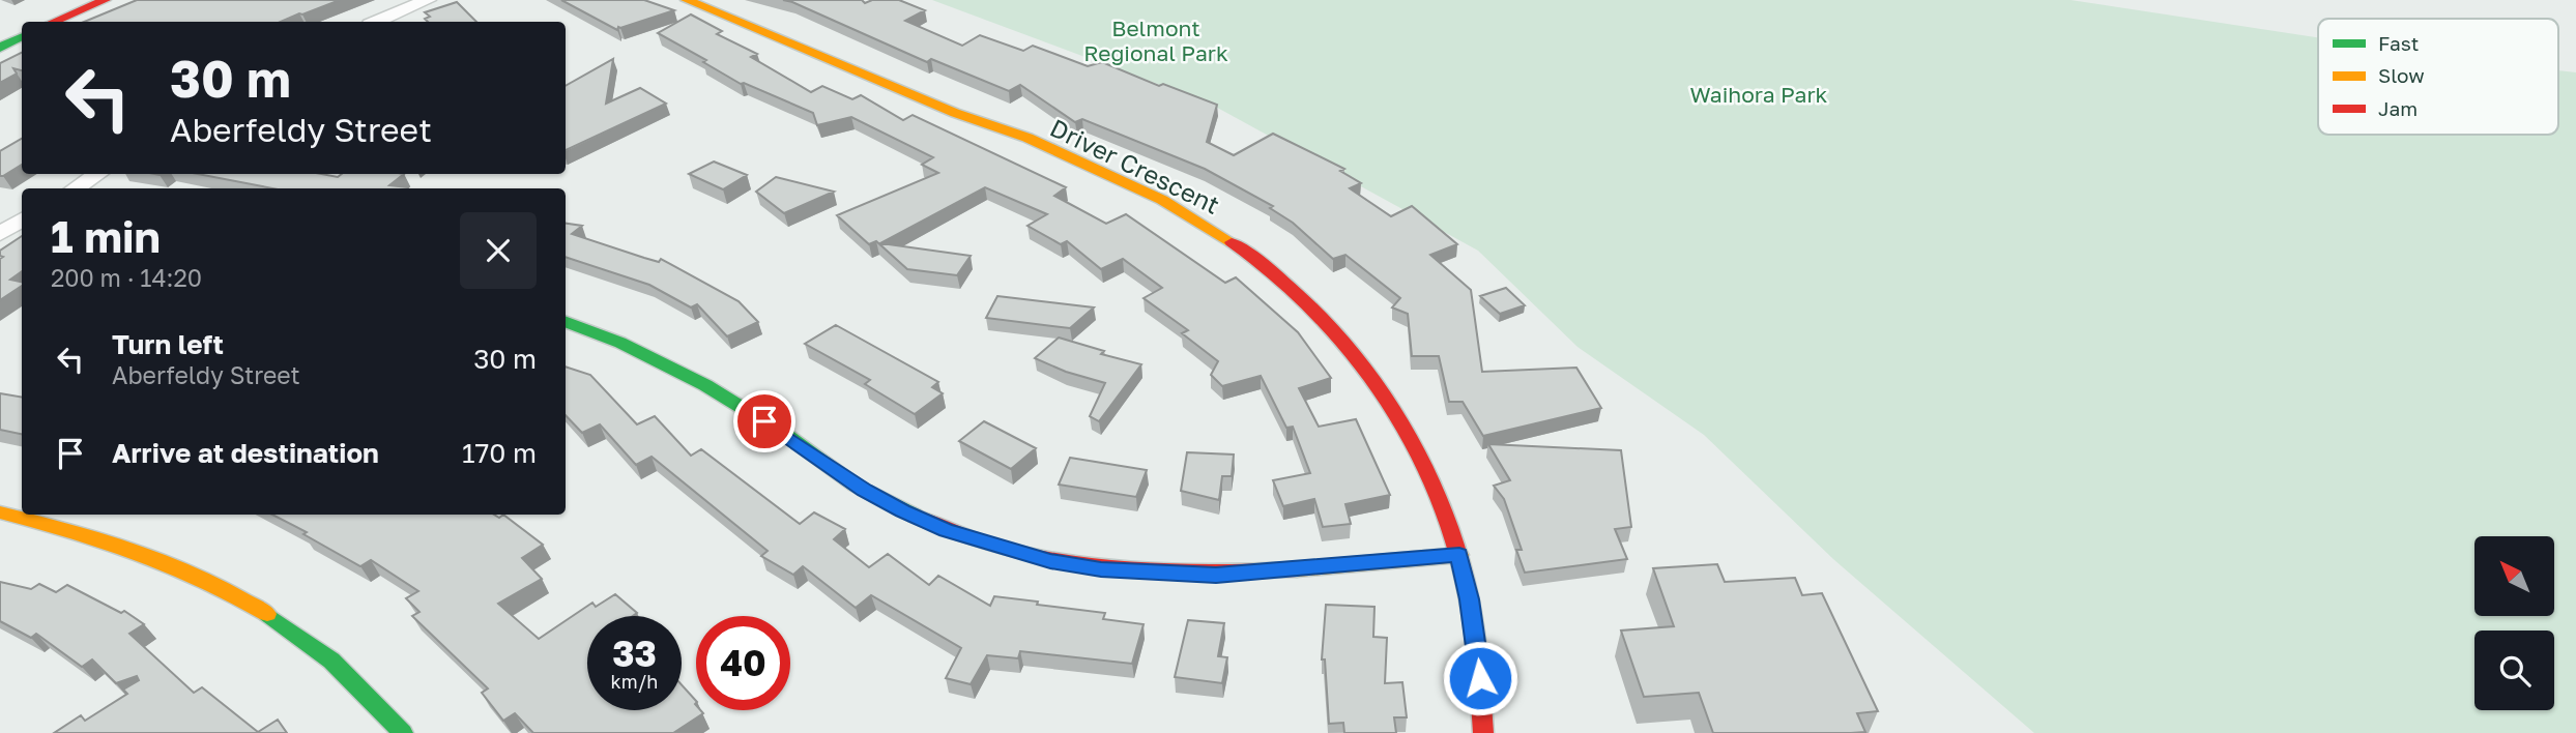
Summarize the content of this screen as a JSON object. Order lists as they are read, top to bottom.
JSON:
{
  "streets": {
    "street": ["Driver Crescent"]
  },
  "parks": ["Belmont Regional Park", "Waihora Park"],
  "legend": ["Fast", "Slow", "Jam"],
  "north": "top left",
  "page": {
    "turn": ["30 m", "Aberfeldy Street"],
    "heading": ["1 min", "200 m · 14:20"],
    "list": [
      {
        "name": "Turn left",
        "note": "Aberfeldy Street",
        "value": "30 m"
      },
      {
        "name": "Arrive at destination",
        "value": "170 m"
      }
    ],
    "speed": "33 km/h",
    "limit": "40"
  }
}
